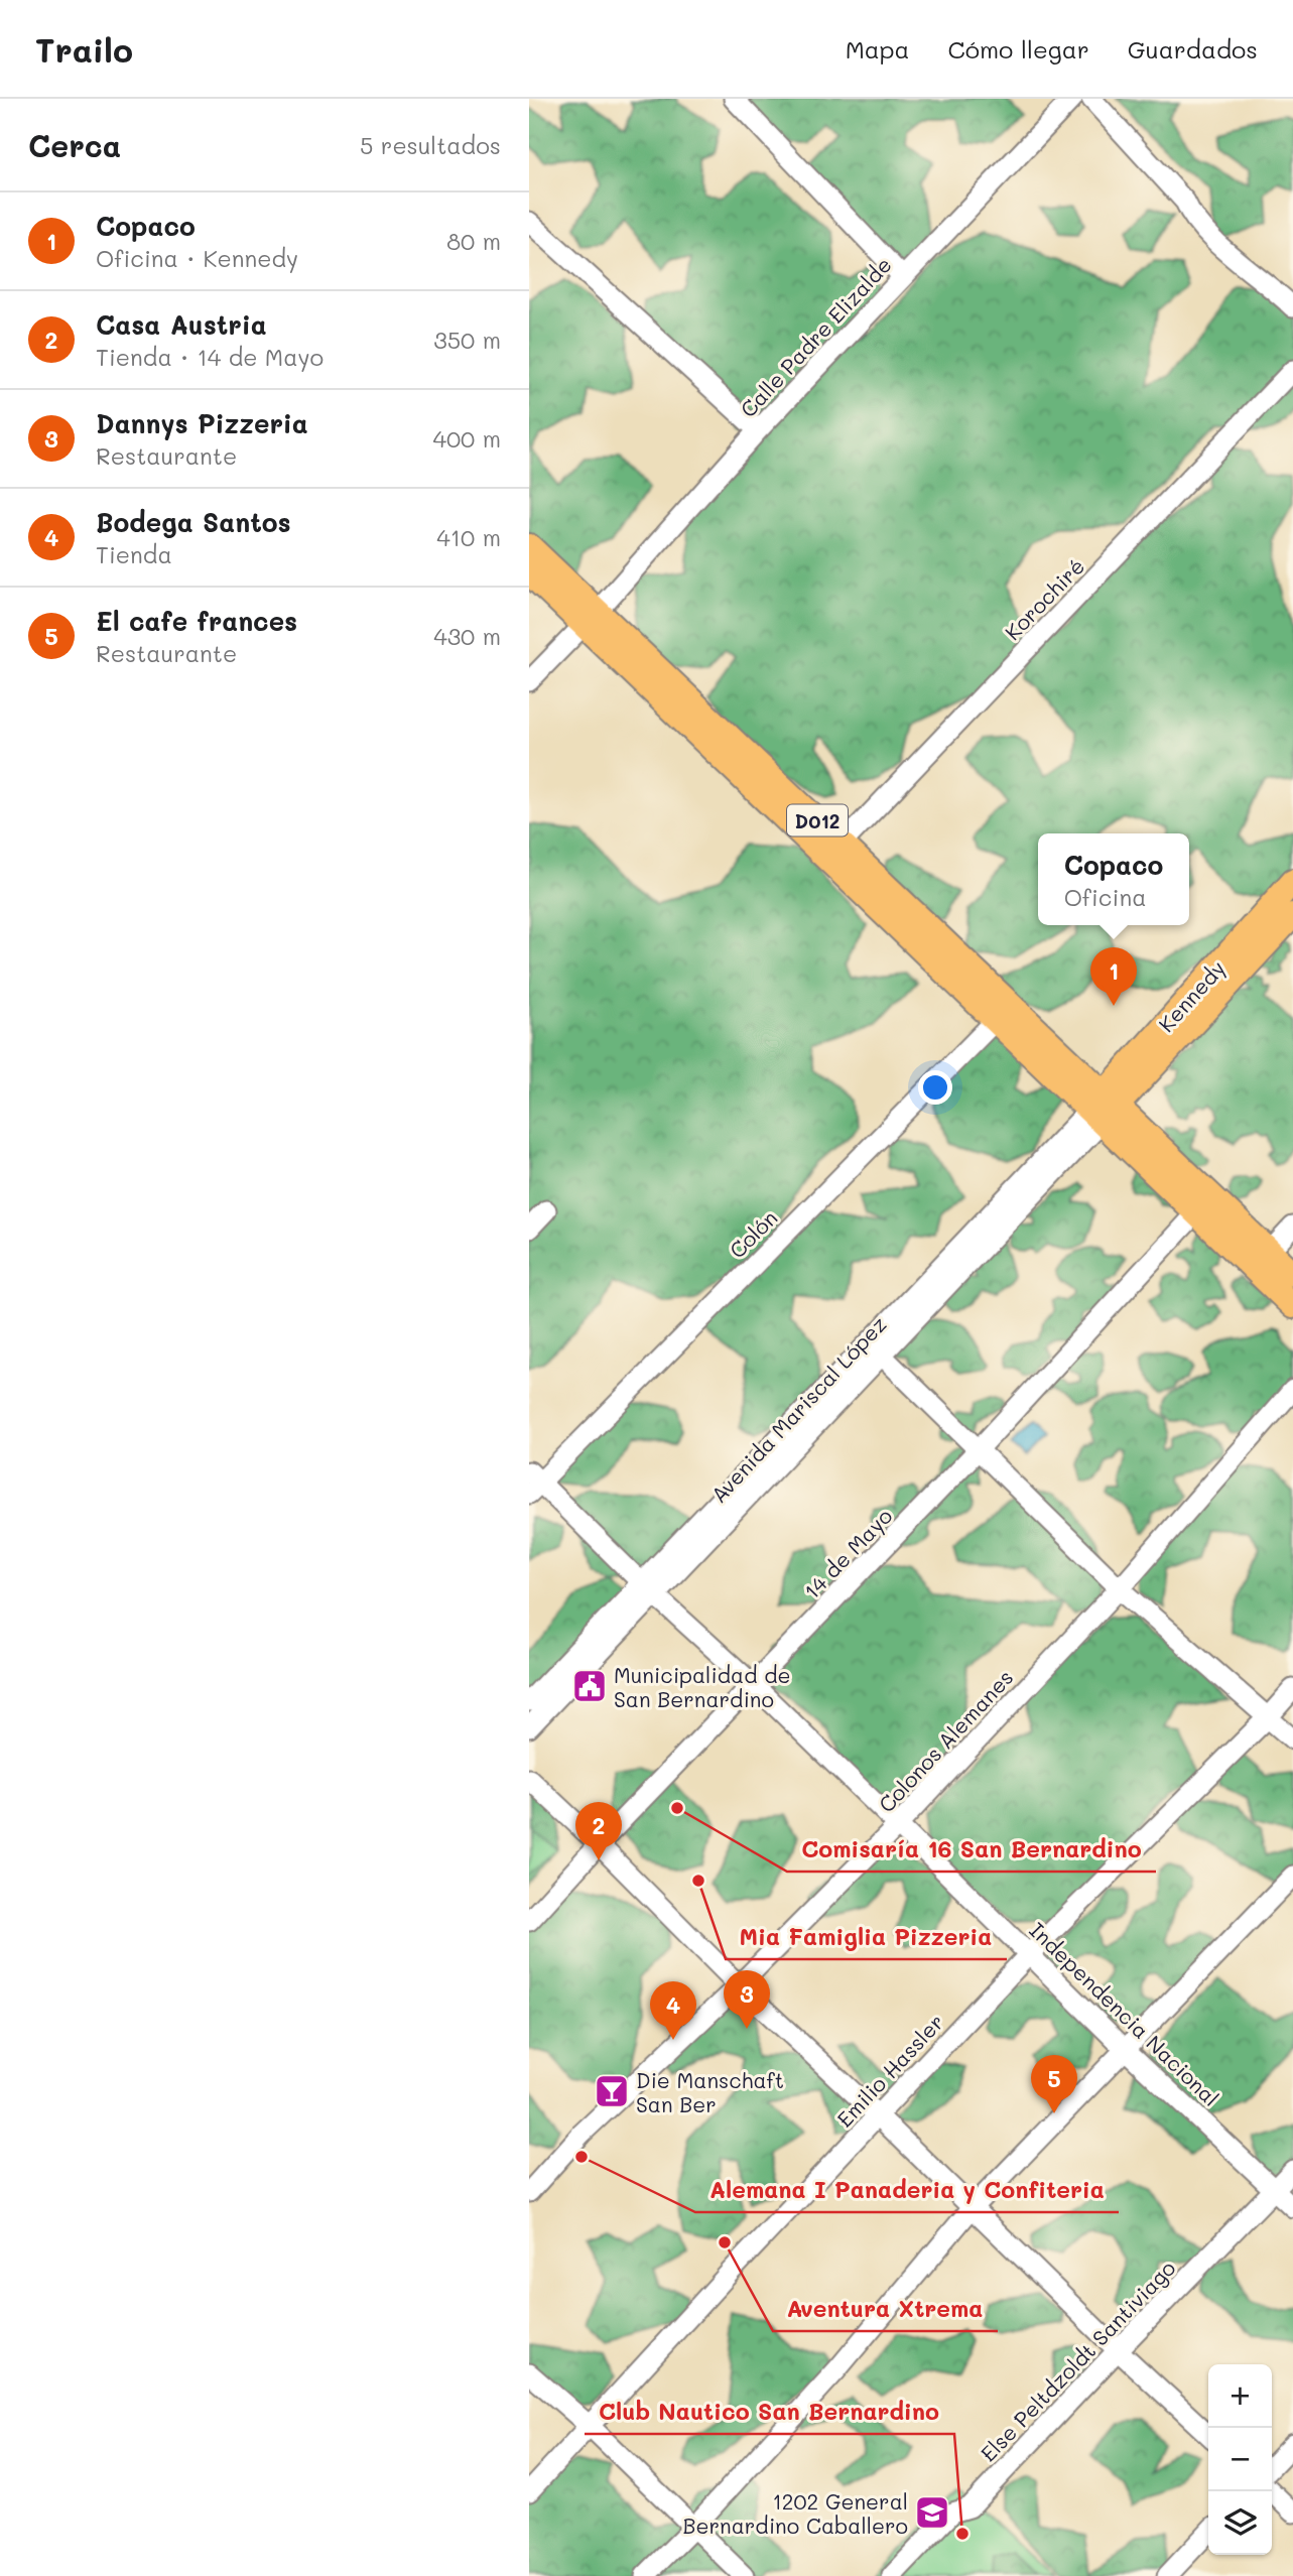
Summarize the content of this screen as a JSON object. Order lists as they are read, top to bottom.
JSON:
{
  "streets": {
    "main road": ["D012", "Kennedy"],
    "street": [
      "Calle Padre Elizalde",
      "Korochiré",
      "Colón",
      "Avenida Mariscal López",
      "14 de Mayo",
      "Colonos Alemanes",
      "Independencia Nacional",
      "Emilio Hassler",
      "Else Peltdzoldt Santiviago"
    ]
  },
  "crossings": [
    ["Calle Padre Elizalde", "D012"],
    ["Korochiré", "D012"],
    ["D012", "Kennedy"],
    ["D012", "Colón"],
    ["D012", "Avenida Mariscal López"],
    ["D012", "14 de Mayo"],
    ["Kennedy", "Avenida Mariscal López"],
    ["Colón", "Independencia Nacional"],
    ["Avenida Mariscal López", "Independencia Nacional"],
    ["14 de Mayo", "Independencia Nacional"],
    ["Colonos Alemanes", "Independencia Nacional"],
    ["Independencia Nacional", "Emilio Hassler"],
    ["Independencia Nacional", "Else Peltdzoldt Santiviago"]
  ],
  "places": {
    "public building": ["Municipalidad de San Bernardino"],
    "other": [
      "Comisaría 16 San Bernardino",
      "Mia Famiglia Pizzeria",
      "Alemana I Panaderia y Confiteria",
      "Aventura Xtrema",
      "Club Nautico San Bernardino"
    ],
    "bar": ["Die Manschaft San Ber"],
    "school or university": ["1202 General Bernardino Caballero"]
  },
  "page": {
    "header": "Trailo",
    "nav": ["Mapa", "Cómo llegar", "Guardados"],
    "heading": ["Cerca", "5 resultados"],
    "list": [
      {
        "mark": "1",
        "name": "Copaco",
        "note": "Oficina · Kennedy",
        "value": "80 m"
      },
      {
        "mark": "2",
        "name": "Casa Austria",
        "note": "Tienda · 14 de Mayo",
        "value": "350 m"
      },
      {
        "mark": "3",
        "name": "Dannys Pizzeria",
        "note": "Restaurante",
        "value": "400 m"
      },
      {
        "mark": "4",
        "name": "Bodega Santos",
        "note": "Tienda",
        "value": "410 m"
      },
      {
        "mark": "5",
        "name": "El cafe frances",
        "note": "Restaurante",
        "value": "430 m"
      }
    ],
    "popup": ["Copaco", "Oficina"],
    "pins": [
      "1",
      "2",
      "3",
      "4",
      "5"
    ],
    "map_buttons": ["+", "−"]
  }
}
